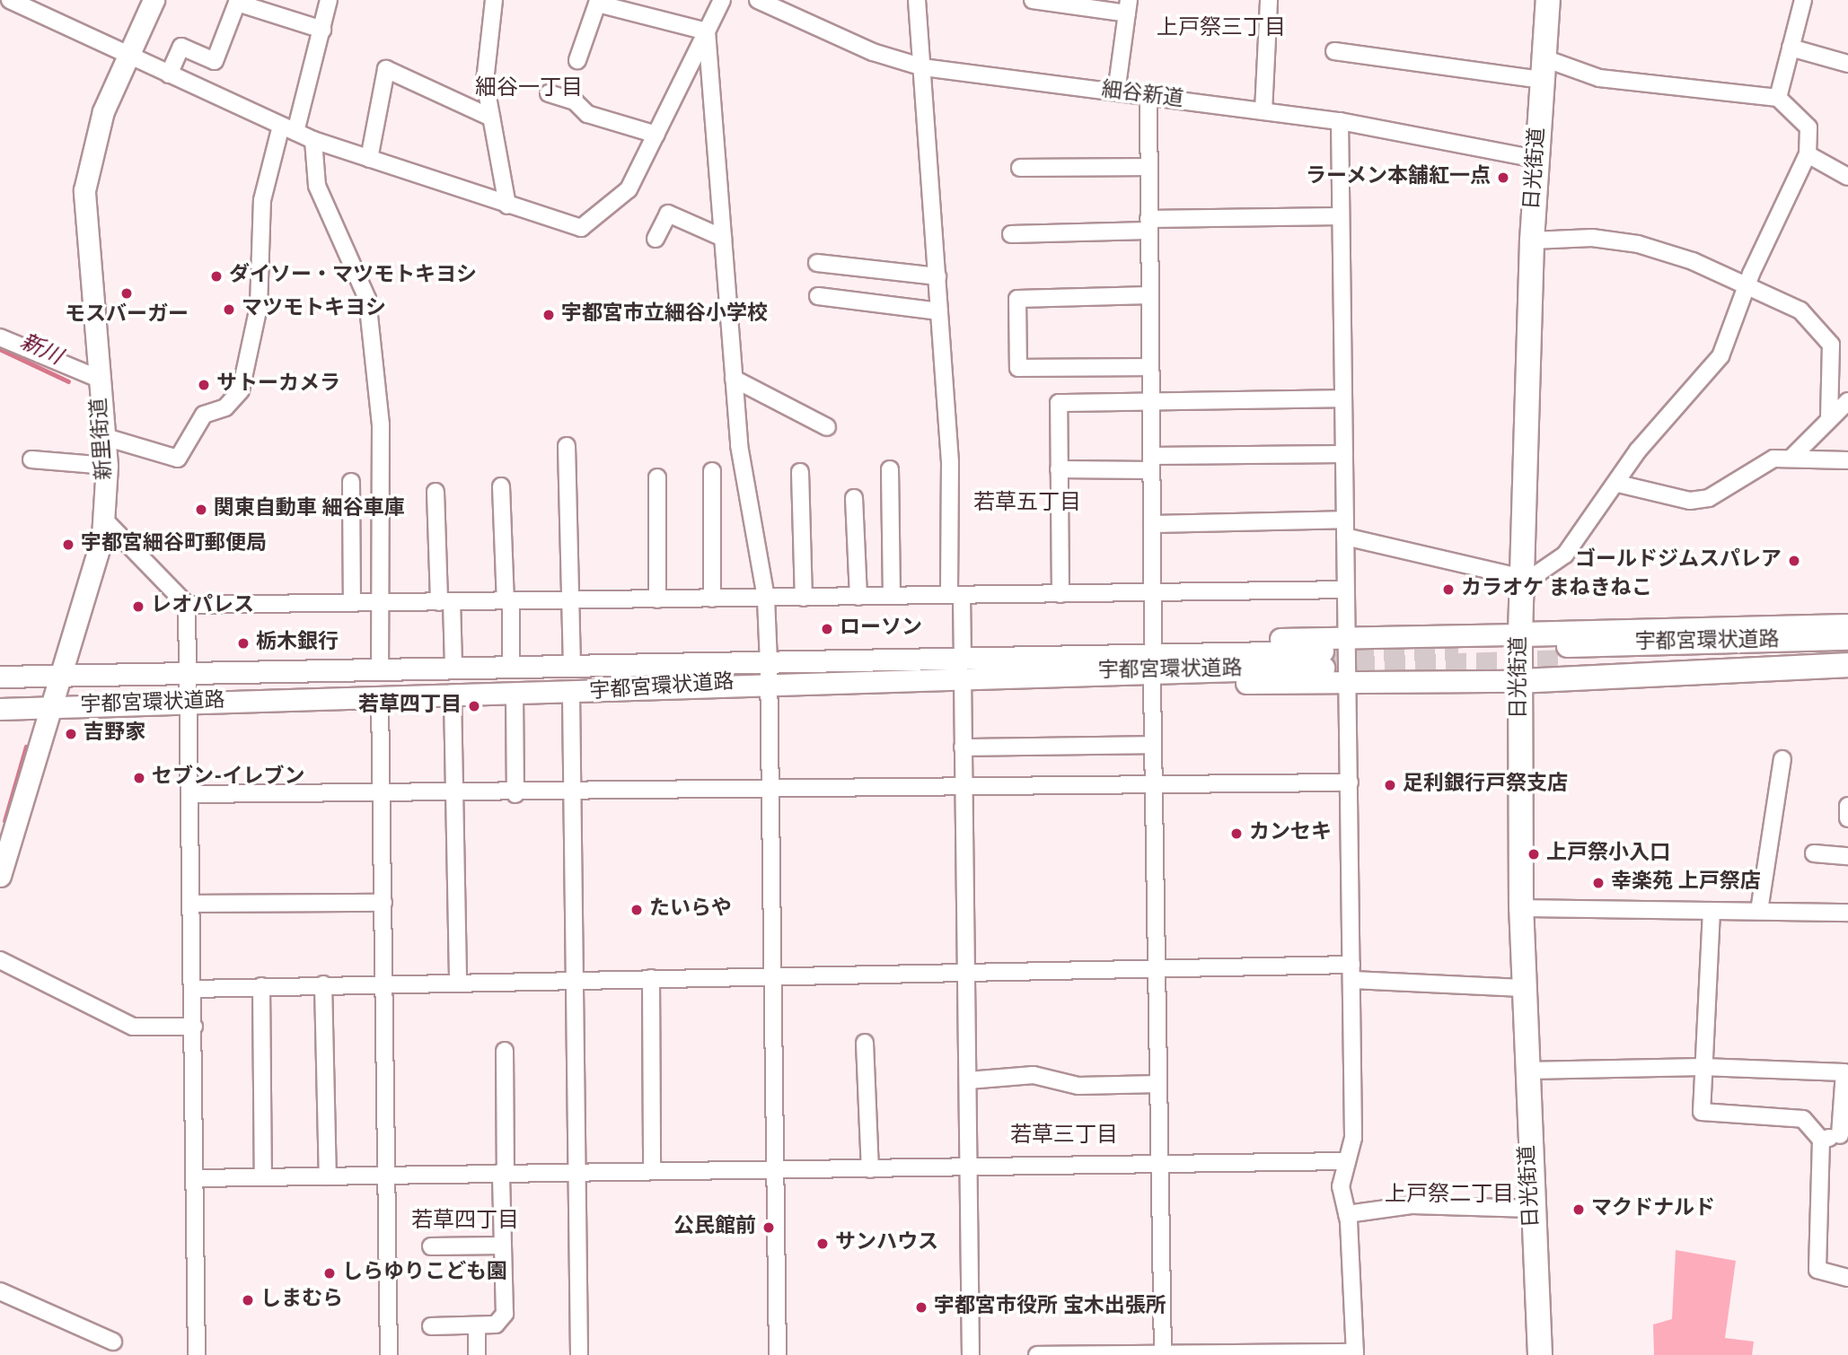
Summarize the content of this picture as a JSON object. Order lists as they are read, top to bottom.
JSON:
{
  "streets": {
    "highway": ["日光街道"],
    "main road": ["新里街道", "宇都宮環状道路"],
    "street": ["細谷新道"]
  },
  "crossings": [
    ["細谷新道", "日光街道"],
    ["新里街道", "宇都宮環状道路"]
  ],
  "districts": [
    "上戸祭三丁目",
    "細谷一丁目",
    "若草五丁目",
    "若草三丁目",
    "上戸祭二丁目",
    "若草四丁目"
  ],
  "water": ["新川"],
  "places": [
    "ラーメン本舗紅一点",
    "ダイソー・マツモトキヨシ",
    "モスバーガー",
    "マツモトキヨシ",
    "宇都宮市立細谷小学校",
    "サトーカメラ",
    "関東自動車 細谷車庫",
    "宇都宮細谷町郵便局",
    "ゴールドジムスパレア",
    "カラオケ まねきねこ",
    "レオパレス",
    "ローソン",
    "栃木銀行",
    "若草四丁目",
    "吉野家",
    "セブン-イレブン",
    "足利銀行戸祭支店",
    "カンセキ",
    "上戸祭小入口",
    "幸楽苑 上戸祭店",
    "たいらや",
    "マクドナルド",
    "公民館前",
    "サンハウス",
    "しらゆりこども園",
    "しまむら",
    "宇都宮市役所 宝木出張所"
  ]
}
